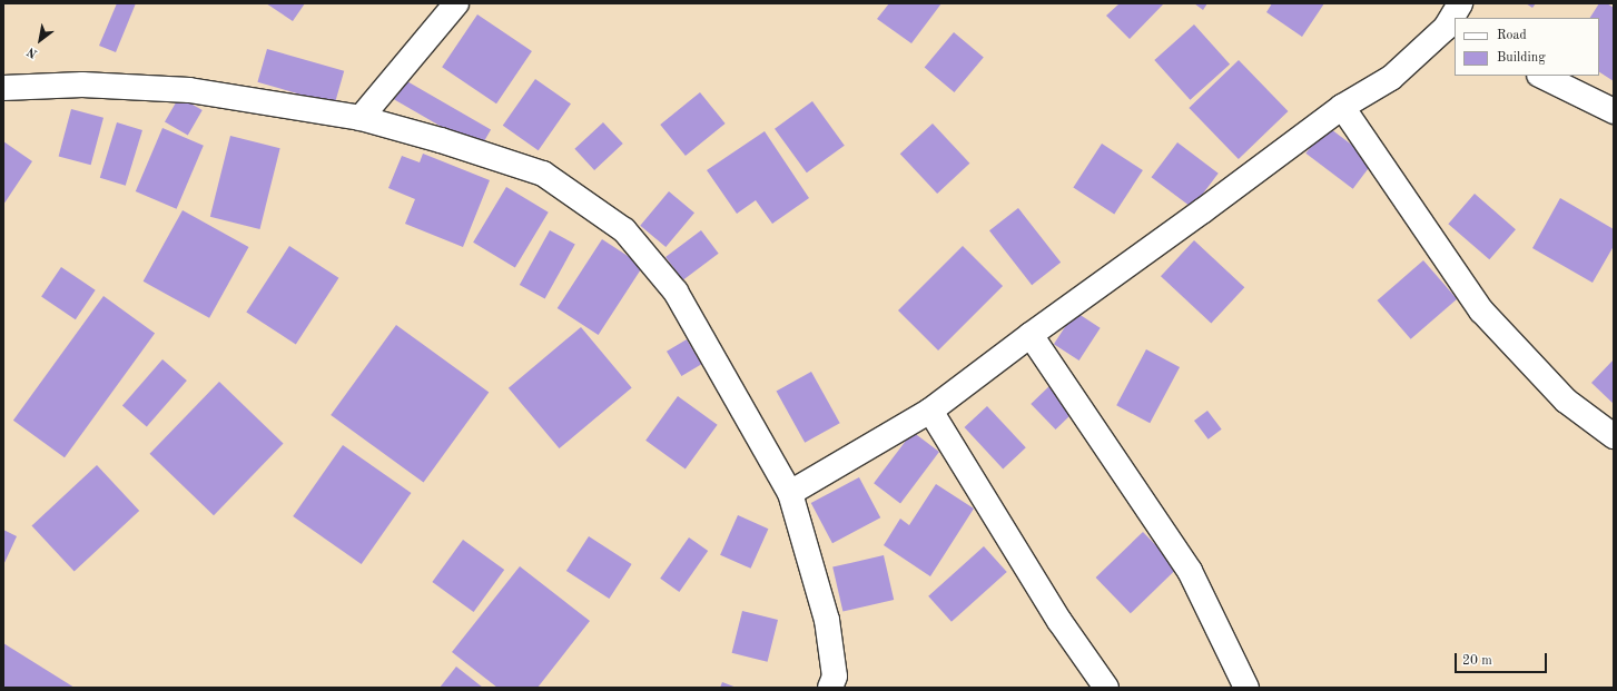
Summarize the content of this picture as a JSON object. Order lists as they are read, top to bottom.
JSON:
{
  "legend": ["Road", "Building"],
  "scale_bar": "20 m",
  "north": "bottom left"
}
